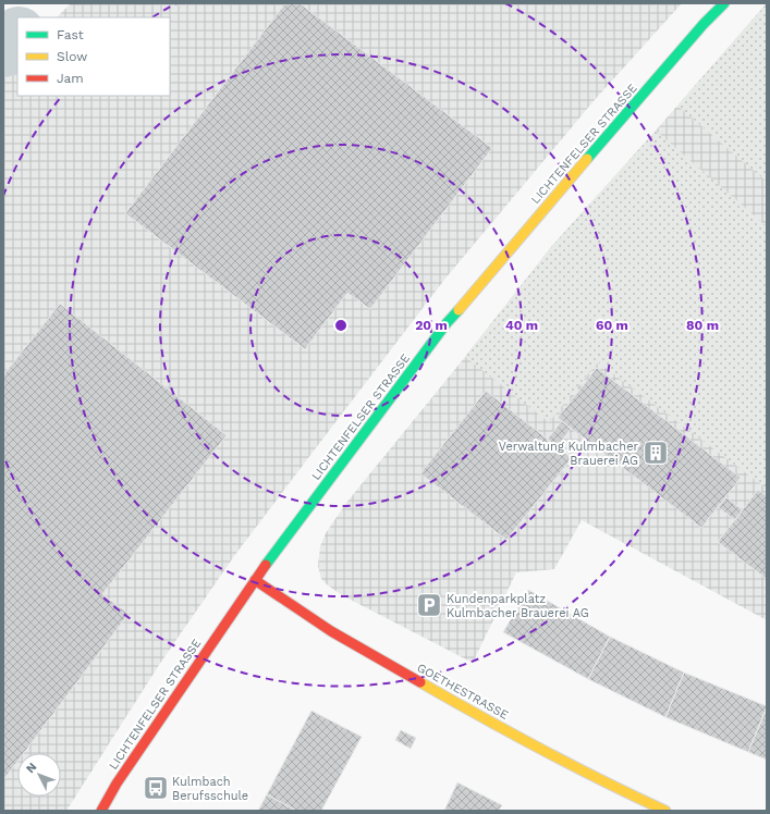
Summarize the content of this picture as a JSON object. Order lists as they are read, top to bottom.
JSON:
{
  "streets": {
    "street": ["LICHTENFELSER STRASSE", "GOETHESTRASSE"]
  },
  "crossings": [
    ["LICHTENFELSER STRASSE", "GOETHESTRASSE"]
  ],
  "places": {
    "building": ["Verwaltung Kulmbacher Brauerei AG"],
    "parking": ["Kundenparkplatz Kulmbacher Brauerei AG"],
    "bus stop": ["Kulmbach Berufsschule"]
  },
  "legend": ["Fast", "Slow", "Jam"],
  "north": "top left",
  "rings": [
    "20 m",
    "40 m",
    "60 m",
    "80 m"
  ]
}
